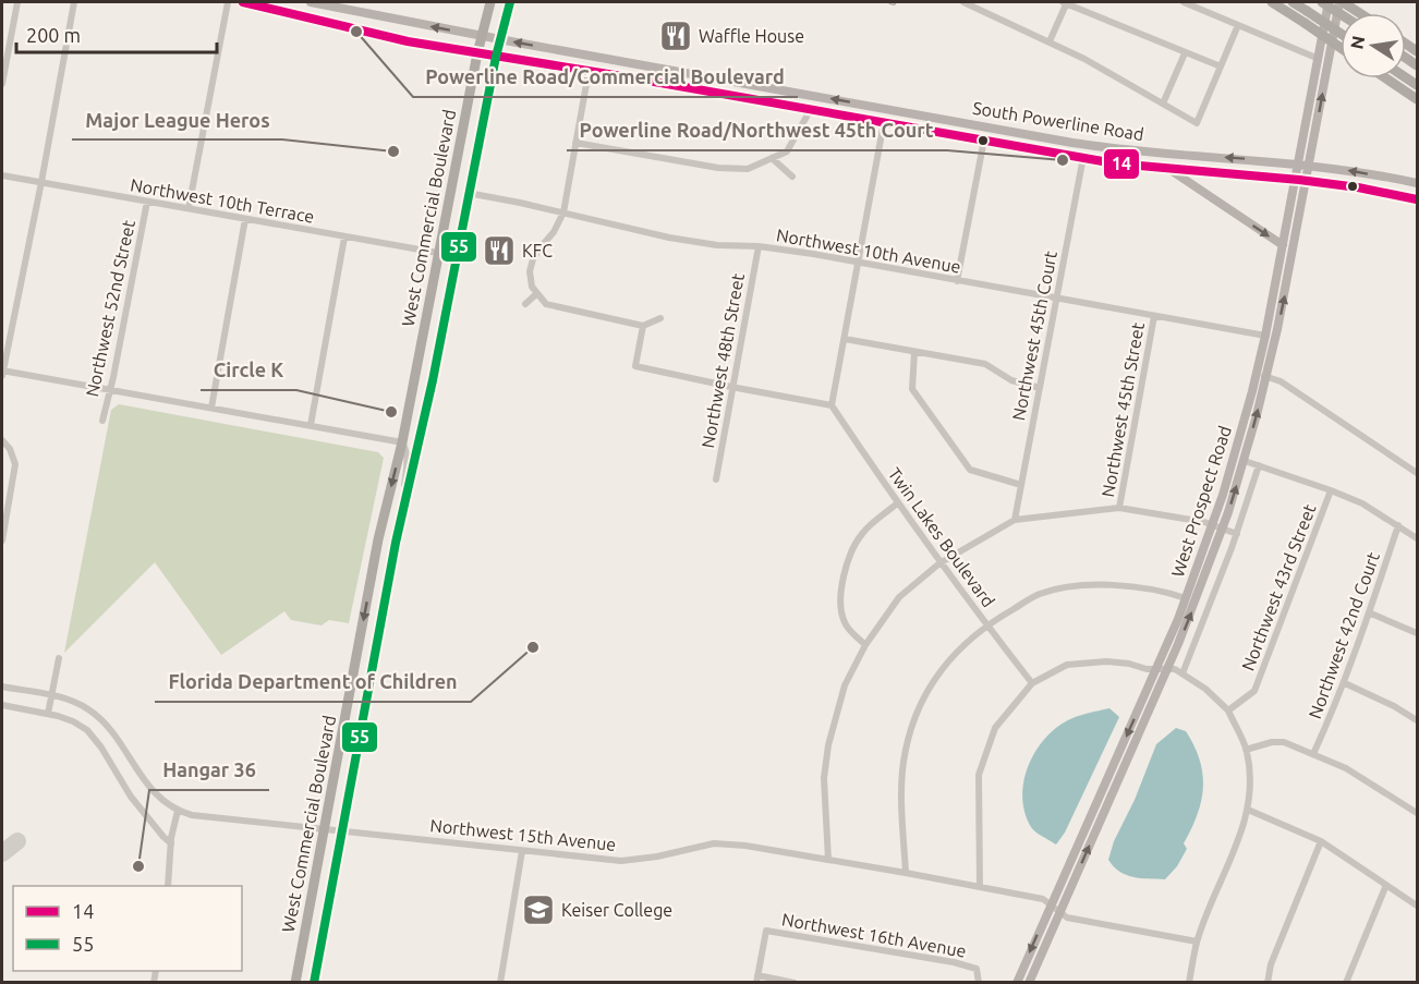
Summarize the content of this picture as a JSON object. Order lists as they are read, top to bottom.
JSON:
{
  "streets": {
    "highway": ["West Commercial Boulevard"],
    "main road": ["South Powerline Road", "West Prospect Road"],
    "street": [
      "Northwest 10th Terrace",
      "Northwest 10th Avenue",
      "Northwest 52nd Street",
      "Northwest 45th Court",
      "Northwest 48th Street",
      "Northwest 45th Street",
      "Twin Lakes Boulevard",
      "Northwest 43rd Street",
      "Northwest 42nd Court",
      "Northwest 15th Avenue",
      "Northwest 16th Avenue"
    ]
  },
  "crossings": [
    ["South Powerline Road", "West Commercial Boulevard"],
    ["South Powerline Road", "Northwest 45th Court"],
    ["South Powerline Road", "West Prospect Road"],
    ["Northwest 10th Terrace", "West Commercial Boulevard"],
    ["Northwest 10th Terrace", "Northwest 52nd Street"],
    ["West Commercial Boulevard", "Northwest 10th Avenue"],
    ["West Commercial Boulevard", "Northwest 15th Avenue"],
    ["Northwest 10th Avenue", "Northwest 45th Court"],
    ["Northwest 10th Avenue", "Northwest 48th Street"],
    ["Northwest 10th Avenue", "Northwest 45th Street"],
    ["Northwest 10th Avenue", "West Prospect Road"],
    ["West Prospect Road", "Northwest 15th Avenue"]
  ],
  "places": {
    "other": [
      "Powerline Road/Commercial Boulevard",
      "Major League Heros",
      "Powerline Road/Northwest 45th Court",
      "Circle K",
      "Florida Department of Children",
      "Hangar 36"
    ],
    "restaurant": ["Waffle House", "KFC"],
    "school or university": ["Keiser College"]
  },
  "lines": ["transit line 14", "transit line 55"],
  "legend": ["14", "55"],
  "scale_bar": "200 m",
  "north": "left"
}
